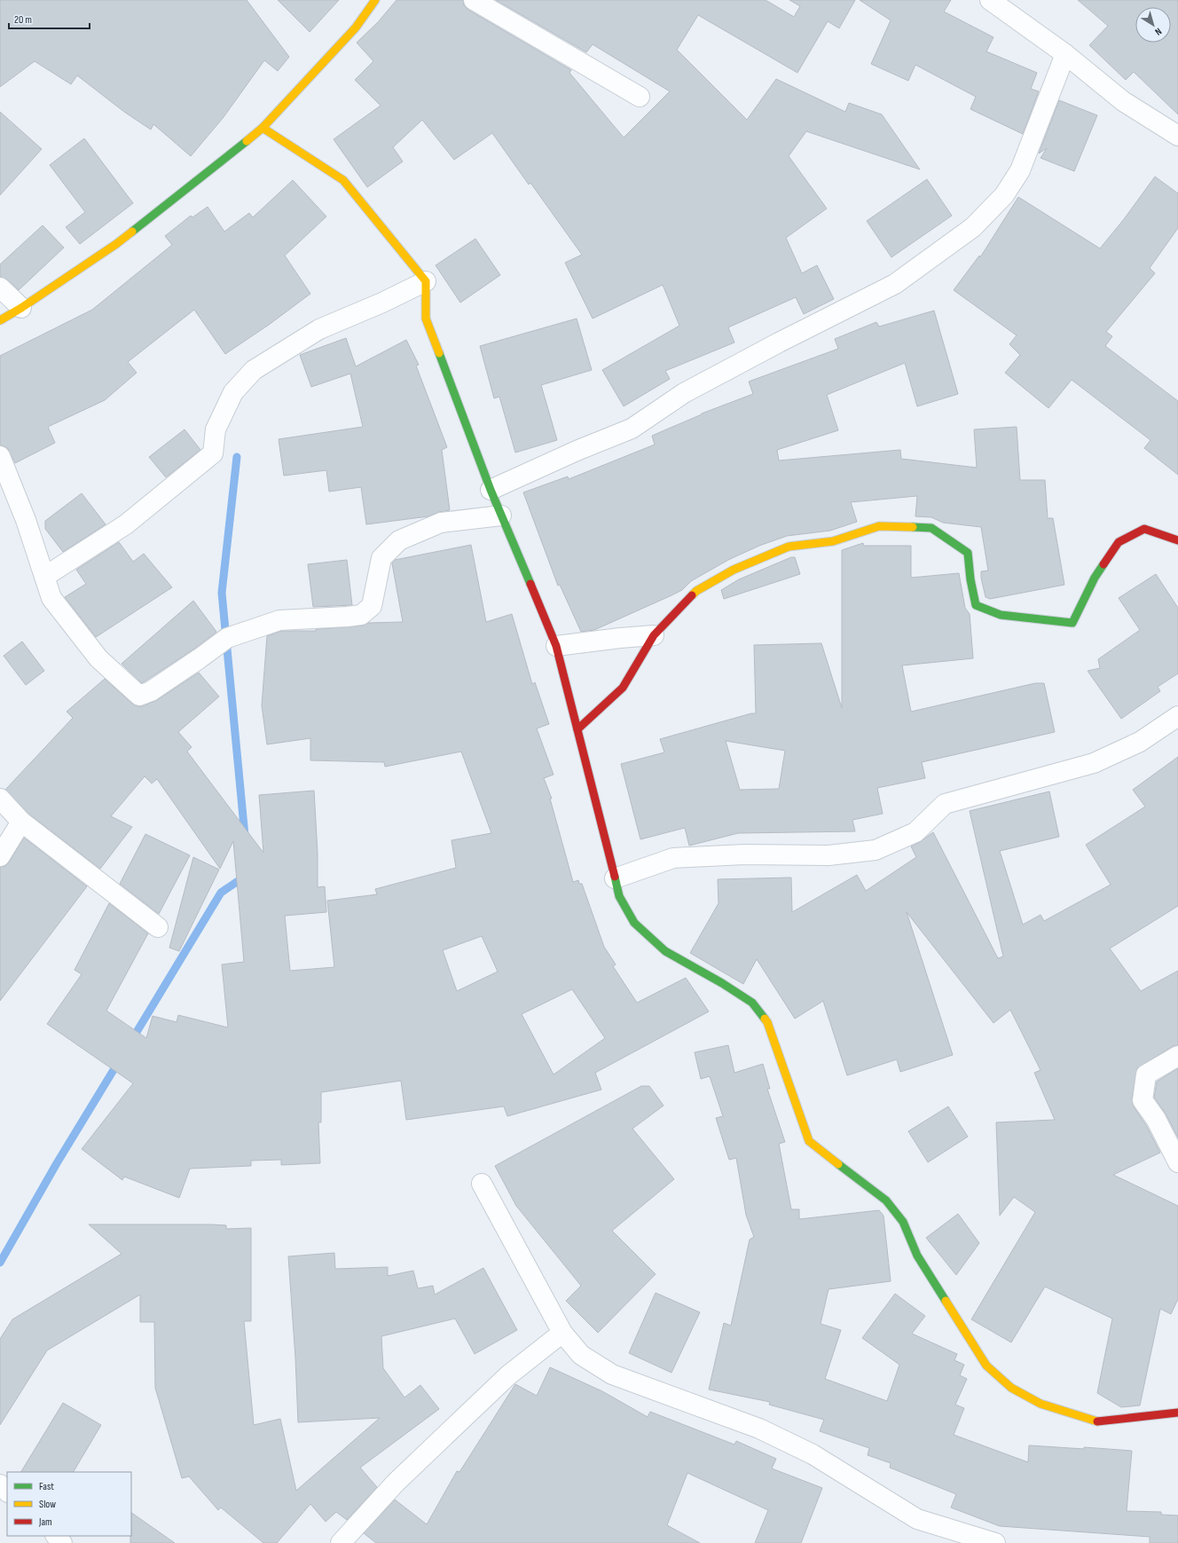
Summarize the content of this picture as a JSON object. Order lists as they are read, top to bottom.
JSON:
{
  "legend": ["Fast", "Slow", "Jam"],
  "scale_bar": "20 m",
  "north": "bottom right"
}
